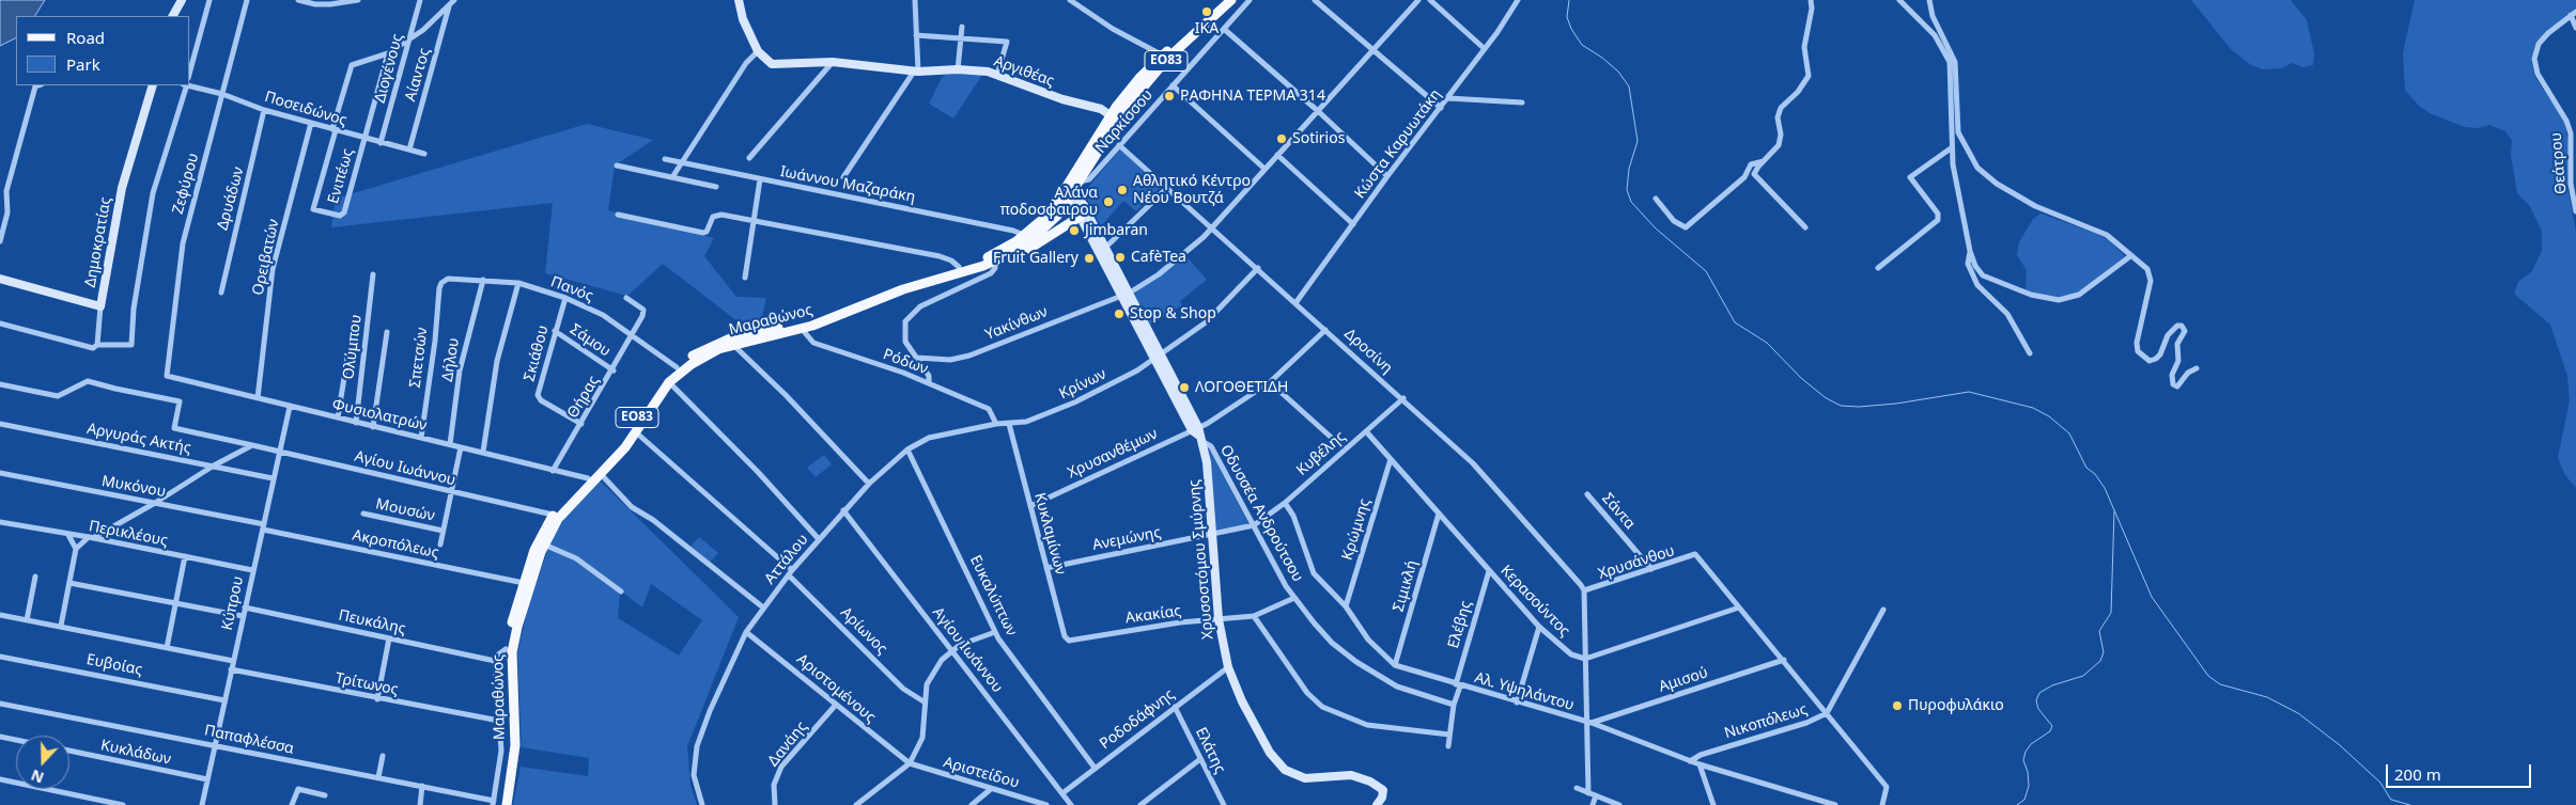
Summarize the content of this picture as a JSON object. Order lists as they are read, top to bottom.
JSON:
{
  "streets": {
    "main road": ["ΕΟ83", "Μαραθώνος"],
    "street": [
      "Διογένους",
      "Αργιθέας",
      "Αίαντος",
      "Ποσειδώνος",
      "Ναρκίσσου",
      "Κώστα Καρυωτάκη",
      "Θεάτρου",
      "Ενιπέως",
      "Ζεφύρου",
      "Ιωάννου Μαζαράκη",
      "Δρυάδων",
      "Δημοκρατίας",
      "Ορειβατών",
      "Πανός",
      "Υακίνθων",
      "Σάμου",
      "Ολύμπου",
      "Δροσίνη",
      "Σκιάθου",
      "Σπετσών",
      "Δήλου",
      "Ρόδων",
      "Κρίνων",
      "Θήρας",
      "Φυσιολατρών",
      "Αργυράς Ακτής",
      "Χρυσανθέμων",
      "Κυβέλης",
      "Αγίου Ιωάννου",
      "Μυκόνου",
      "Μουσών",
      "Σάντα",
      "Οδυσσέα Ανδρούτσου",
      "Κρώμνης",
      "Περικλέους",
      "Κυκλαμίνων",
      "Ανεμώνης",
      "Ακροπόλεως",
      "Αττάλου",
      "Χρυσοστόμου Σμύρνης",
      "Χρυσάνθου",
      "Σιμικλή",
      "Ευκαλύπτων",
      "Κερασούντος",
      "Κύπρου",
      "Ακακίας",
      "Πευκάλης",
      "Ελέβης",
      "Αρίωνος",
      "Ευβοίας",
      "Αμισού",
      "Τρίτωνος",
      "Αριστομένους",
      "Αλ. Υψηλάντου",
      "Ροδοδάφνης",
      "Νικοπόλεως",
      "Παπαφλέσσα",
      "Δανάης",
      "Ελάτης",
      "Κυκλάδων",
      "Αριστείδου"
    ]
  },
  "crossings": [
    ["Διογένους", "Ποσειδώνος"],
    ["Αργιθέας", "Μαραθώνος"],
    ["Αίαντος", "Ποσειδώνος"],
    ["Ποσειδώνος", "Ενιπέως"],
    ["Ποσειδώνος", "Ζεφύρου"],
    ["Ποσειδώνος", "Δρυάδων"],
    ["Ποσειδώνος", "Ορειβατών"],
    ["Ναρκίσσου", "Μαραθώνος"],
    ["Ναρκίσσου", "Δροσίνη"],
    ["Ναρκίσσου", "Χρυσοστόμου Σμύρνης"],
    ["Κώστα Καρυωτάκη", "Δροσίνη"],
    ["Ζεφύρου", "Φυσιολατρών"],
    ["Ιωάννου Μαζαράκη", "Μαραθώνος"],
    ["Ορειβατών", "Φυσιολατρών"],
    ["Πανός", "Μαραθώνος"],
    ["Πανός", "Σκιάθου"],
    ["Πανός", "Σπετσών"],
    ["Πανός", "Δήλου"],
    ["Πανός", "Θήρας"],
    ["Μαραθώνος", "Ρόδων"],
    ["Μαραθώνος", "Φυσιολατρών"],
    ["Μαραθώνος", "Αγίου Ιωάννου"],
    ["Μαραθώνος", "Ακροπόλεως"],
    ["Μαραθώνος", "Χρυσοστόμου Σμύρνης"],
    ["Μαραθώνος", "Αρίωνος"],
    ["Μαραθώνος", "Παπαφλέσσα"],
    ["Υακίνθων", "Δροσίνη"],
    ["Υακίνθων", "Χρυσοστόμου Σμύρνης"],
    ["Σάμου", "Σκιάθου"],
    ["Σάμου", "Θήρας"],
    ["Ολύμπου", "Φυσιολατρών"],
    ["Δροσίνη", "Κρίνων"],
    ["Δροσίνη", "Χρυσανθέμων"],
    ["Δροσίνη", "Κυβέλης"],
    ["Δροσίνη", "Χρυσάνθου"],
    ["Σκιάθου", "Θήρας"],
    ["Σπετσών", "Φυσιολατρών"],
    ["Δήλου", "Φυσιολατρών"],
    ["Ρόδων", "Αττάλου"],
    ["Κρίνων", "Κυκλαμίνων"],
    ["Κρίνων", "Αττάλου"],
    ["Κρίνων", "Χρυσοστόμου Σμύρνης"],
    ["Θήρας", "Φυσιολατρών"],
    ["Φυσιολατρών", "Μουσών"],
    ["Φυσιολατρών", "Κύπρου"],
    ["Αργυράς Ακτής", "Κύπρου"],
    ["Χρυσανθέμων", "Οδυσσέα Ανδρούτσου"],
    ["Χρυσανθέμων", "Κυκλαμίνων"],
    ["Χρυσανθέμων", "Χρυσοστόμου Σμύρνης"],
    ["Κυβέλης", "Οδυσσέα Ανδρούτσου"],
    ["Κυβέλης", "Ανεμώνης"],
    ["Κυβέλης", "Κερασούντος"],
    ["Κυβέλης", "Αλ. Υψηλάντου"],
    ["Αγίου Ιωάννου", "Μουσών"],
    ["Αγίου Ιωάννου", "Αττάλου"],
    ["Αγίου Ιωάννου", "Κύπρου"],
    ["Αγίου Ιωάννου", "Ροδοδάφνης"],
    ["Μυκόνου", "Ακροπόλεως"],
    ["Μυκόνου", "Κύπρου"],
    ["Σάντα", "Χρυσάνθου"],
    ["Οδυσσέα Ανδρούτσου", "Ανεμώνης"],
    ["Οδυσσέα Ανδρούτσου", "Χρυσοστόμου Σμύρνης"],
    ["Οδυσσέα Ανδρούτσου", "Ακακίας"],
    ["Οδυσσέα Ανδρούτσου", "Ελέβης"],
    ["Κρώμνης", "Κερασούντος"],
    ["Κρώμνης", "Αλ. Υψηλάντου"],
    ["Περικλέους", "Κύπρου"],
    ["Κυκλαμίνων", "Ανεμώνης"],
    ["Κυκλαμίνων", "Αττάλου"],
    ["Κυκλαμίνων", "Ακακίας"],
    ["Ανεμώνης", "Χρυσοστόμου Σμύρνης"],
    ["Ακροπόλεως", "Κύπρου"],
    ["Αττάλου", "Ευκαλύπτων"],
    ["Αττάλου", "Αρίωνος"],
    ["Αττάλου", "Αριστομένους"],
    ["Χρυσοστόμου Σμύρνης", "Ακακίας"],
    ["Χρυσοστόμου Σμύρνης", "Ροδοδάφνης"],
    ["Σιμικλή", "Κερασούντος"],
    ["Σιμικλή", "Αλ. Υψηλάντου"],
    ["Ευκαλύπτων", "Ροδοδάφνης"],
    ["Κερασούντος", "Ελέβης"],
    ["Κύπρου", "Πευκάλης"],
    ["Κύπρου", "Ευβοίας"],
    ["Κύπρου", "Τρίτωνος"],
    ["Κύπρου", "Παπαφλέσσα"],
    ["Κύπρου", "Κυκλάδων"],
    ["Ελέβης", "Αλ. Υψηλάντου"],
    ["Αμισού", "Αλ. Υψηλάντου"],
    ["Αριστομένους", "Δανάης"],
    ["Αριστομένους", "Αριστείδου"],
    ["Αλ. Υψηλάντου", "Νικοπόλεως"],
    ["Ροδοδάφνης", "Ελάτης"]
  ],
  "places": [
    "ΙΚΑ",
    "ΡΑΦΗΝΑ ΤΕΡΜΑ 314",
    "Sotirios",
    "Αθλητικό Κέντρο Νέου Βουτζά",
    "Αλάνα ποδοσφαιρου",
    "Jimbaran",
    "CafèTea",
    "Fruit Gallery",
    "Stop & Shop",
    "ΛΟΓΟΘΕΤΙΔΗ",
    "Πυροφυλάκιο"
  ],
  "legend": ["Road", "Park"],
  "scale_bar": "200 m",
  "north": "bottom"
}
